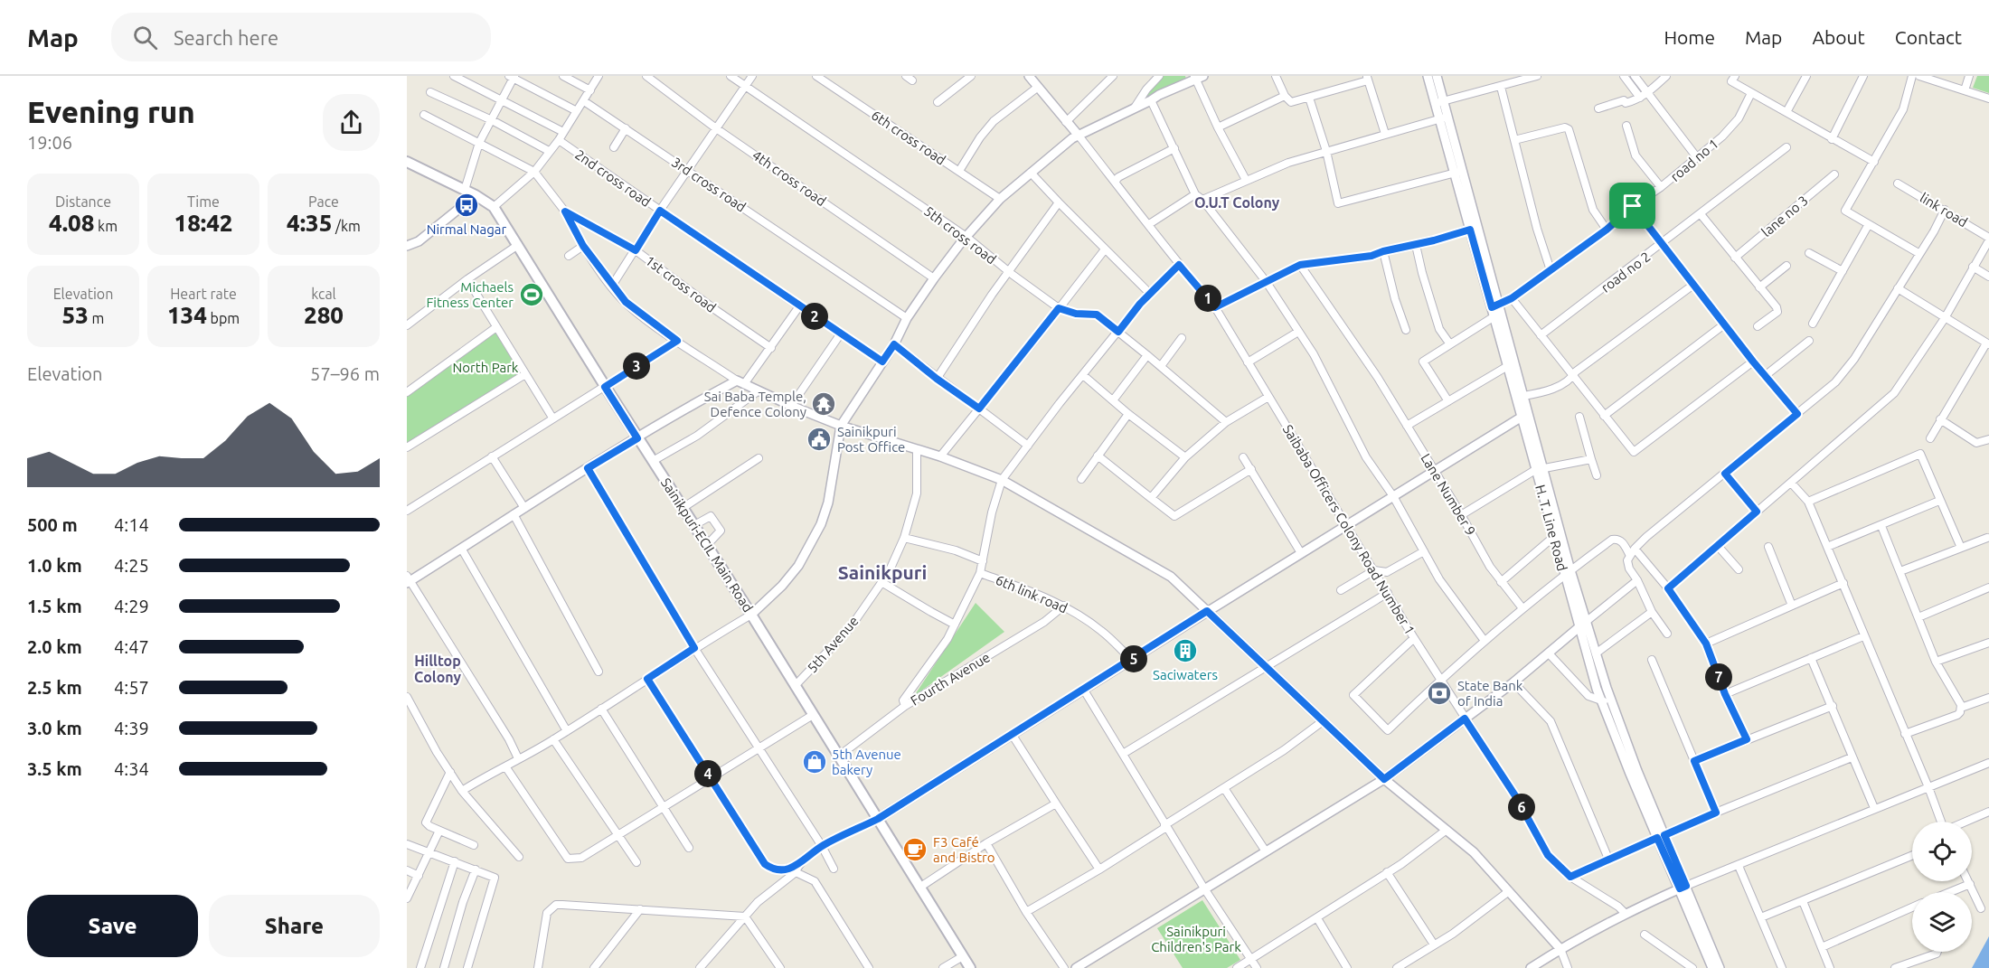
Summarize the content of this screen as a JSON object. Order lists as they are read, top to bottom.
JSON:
{
  "streets": {
    "main road": ["Sainikpuri-ECIL Main Road"],
    "street": [
      "6th cross road",
      "road no 1",
      "2nd cross road",
      "4th cross road",
      "3rd cross road",
      "link road",
      "lane no 3",
      "5th cross road",
      "road no 2",
      "1st cross road",
      "Lane Number 9",
      "H. T. Line Road",
      "Saibaba Officers Colony Road Number 1",
      "6th link road",
      "5th Avenue",
      "Fourth Avenue"
    ]
  },
  "crossings": [
    ["road no 1", "H. T. Line Road"],
    ["Sainikpuri-ECIL Main Road", "5th Avenue"],
    ["Sainikpuri-ECIL Main Road", "Fourth Avenue"],
    ["6th link road", "Fourth Avenue"]
  ],
  "districts": ["O.U.T Colony", "Sainikpuri", "Hilltop Colony"],
  "parks": ["North Park", "Sainikpuri Children's Park"],
  "places": {
    "bus stop": ["Nirmal Nagar"],
    "sports": ["Michaels Fitness Center"],
    "temple": ["Sai Baba Temple, Defence Colony"],
    "public building": ["Sainikpuri Post Office"],
    "building": ["Saciwaters"],
    "bank": ["State Bank of India"],
    "shop": ["5th Avenue bakery"],
    "cafe": ["F3 Café and Bistro"]
  },
  "page": {
    "header": "Map",
    "search": "Search here",
    "nav": [
      "Home",
      "Map",
      "About",
      "Contact"
    ],
    "heading": ["Evening run", "19:06"],
    "stats": [
      ["Distance", "4.08 km"],
      ["Time", "18:42"],
      ["Pace", "4:35 /km"],
      ["Elevation", "53 m"],
      ["Heart rate", "134 bpm"],
      ["kcal", "280"]
    ],
    "pins": [
      "1",
      "2",
      "3",
      "5",
      "7",
      "4",
      "6"
    ],
    "chart": ["Elevation", "57–96 m"],
    "list": [
      {
        "name": "500 m",
        "note": "4:14"
      },
      {
        "name": "1.0 km",
        "note": "4:25"
      },
      {
        "name": "1.5 km",
        "note": "4:29"
      },
      {
        "name": "2.0 km",
        "note": "4:47"
      },
      {
        "name": "2.5 km",
        "note": "4:57"
      },
      {
        "name": "3.0 km",
        "note": "4:39"
      },
      {
        "name": "3.5 km",
        "note": "4:34"
      }
    ],
    "buttons": ["Save", "Share"]
  }
}
